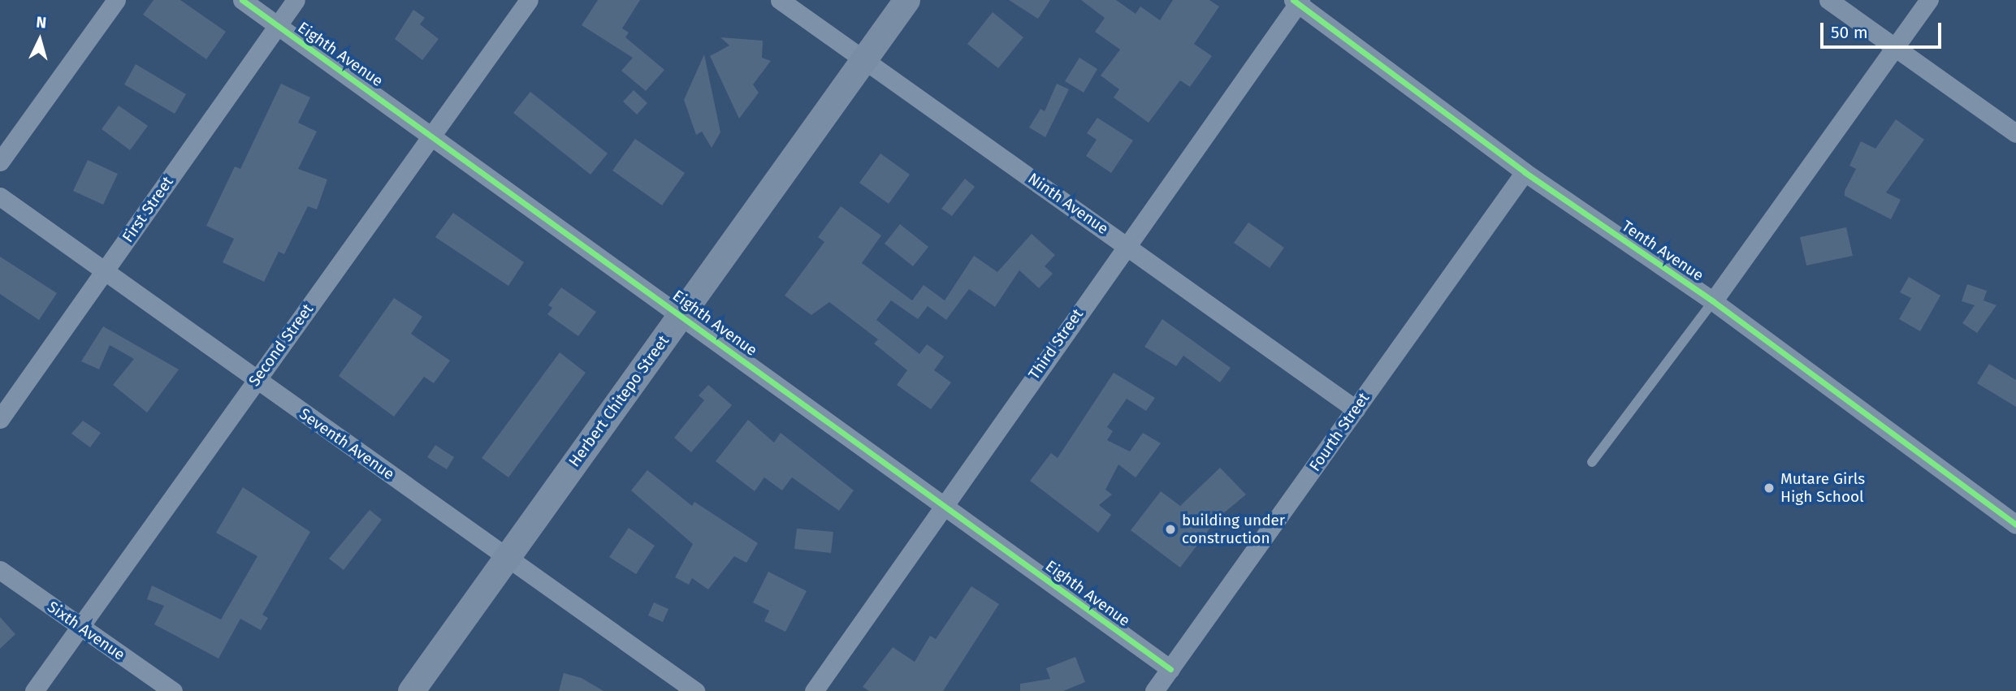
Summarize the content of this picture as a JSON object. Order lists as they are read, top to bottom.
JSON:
{
  "streets": {
    "main road": ["Herbert Chitepo Street"],
    "street": [
      "Eighth Avenue",
      "Ninth Avenue",
      "First Street",
      "Tenth Avenue",
      "Third Street",
      "Second Street",
      "Fourth Street",
      "Seventh Avenue",
      "Sixth Avenue"
    ]
  },
  "crossings": [
    ["Eighth Avenue", "First Street"],
    ["Eighth Avenue", "Third Street"],
    ["Eighth Avenue", "Second Street"],
    ["Eighth Avenue", "Herbert Chitepo Street"],
    ["Eighth Avenue", "Fourth Street"],
    ["Ninth Avenue", "Third Street"],
    ["Ninth Avenue", "Herbert Chitepo Street"],
    ["Ninth Avenue", "Fourth Street"],
    ["First Street", "Seventh Avenue"],
    ["Tenth Avenue", "Third Street"],
    ["Tenth Avenue", "Fourth Street"],
    ["Second Street", "Seventh Avenue"],
    ["Second Street", "Sixth Avenue"],
    ["Herbert Chitepo Street", "Seventh Avenue"]
  ],
  "places": ["Mutare Girls High School", "building under construction"],
  "scale_bar": "50 m",
  "north": "top"
}
